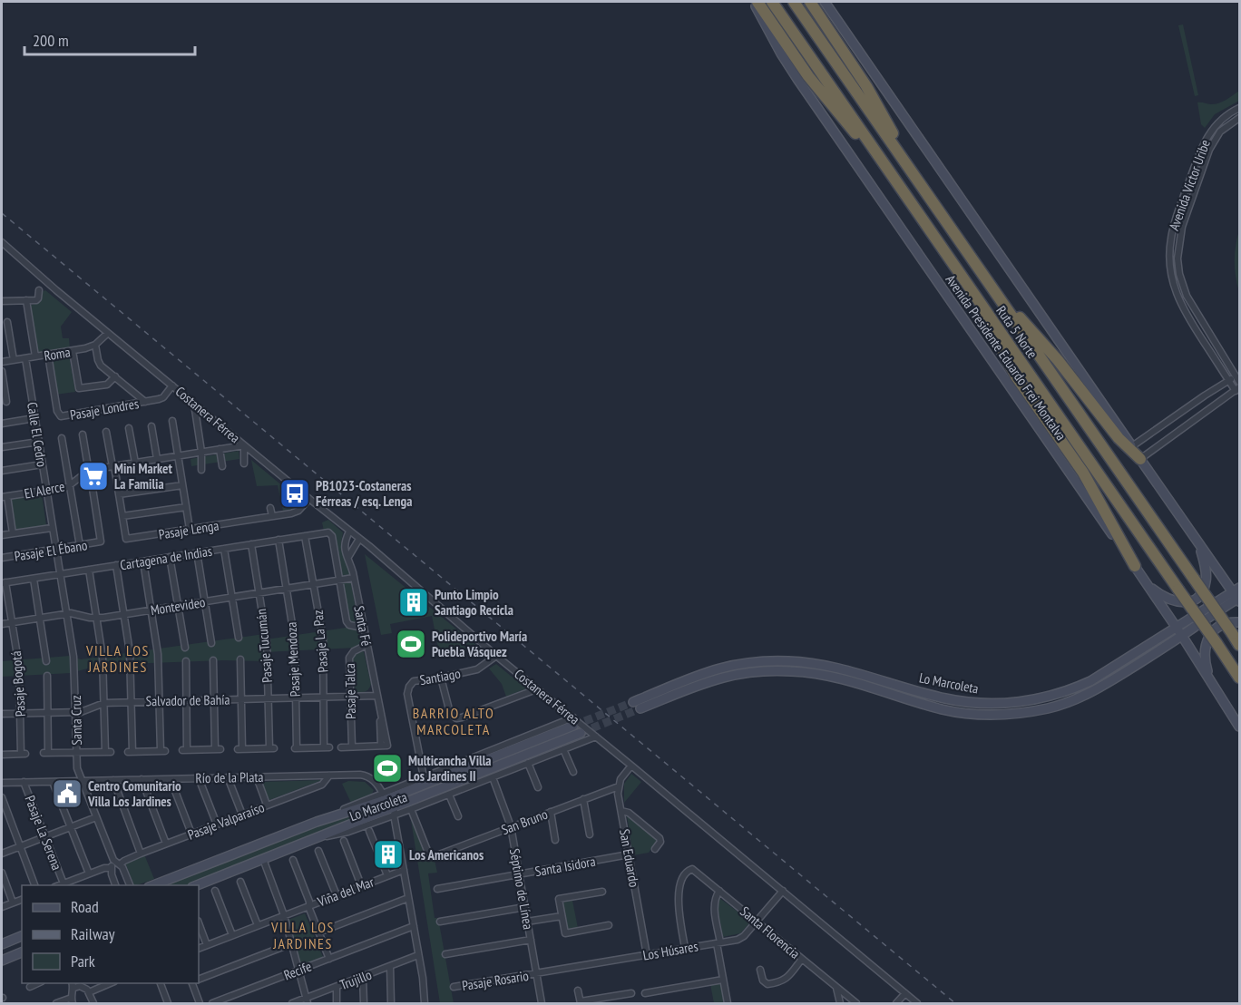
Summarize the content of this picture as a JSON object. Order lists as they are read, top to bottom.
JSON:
{
  "streets": {
    "highway": ["Ruta 5 Norte"],
    "main road": ["Avenida Presidente Eduardo Frei Montalva", "Lo Marcoleta"],
    "street": [
      "Avenida Victor Uribe",
      "Roma",
      "Pasaje Londres",
      "Costanera Férrea",
      "Calle El Cedro",
      "El Alerce",
      "Pasaje Lenga",
      "Pasaje El Ébano",
      "Cartagena de Indias",
      "Montevideo",
      "Santa Fé",
      "Pasaje La Paz",
      "Pasaje Tucumán",
      "Pasaje Mendoza",
      "Santiago",
      "Pasaje Bogotá",
      "Pasaje Talca",
      "Salvador de Bahía",
      "Santa Cruz",
      "Río de la Plata",
      "Pasaje Valparaíso",
      "San Bruno",
      "Pasaje La Serena",
      "San Eduardo",
      "Santa Isidora",
      "Séptimo de Línea",
      "Viña del Mar",
      "Santa Florencia",
      "Los Húsares",
      "Recife",
      "Trujillo",
      "Pasaje Rosario"
    ]
  },
  "crossings": [
    ["Roma", "Pasaje Londres"],
    ["Roma", "Costanera Férrea"],
    ["Roma", "Calle El Cedro"],
    ["Avenida Presidente Eduardo Frei Montalva", "Lo Marcoleta"],
    ["Pasaje Londres", "Costanera Férrea"],
    ["Costanera Férrea", "El Alerce"],
    ["Costanera Férrea", "Pasaje Lenga"],
    ["Costanera Férrea", "Santa Fé"],
    ["Costanera Férrea", "Santiago"],
    ["Costanera Férrea", "Lo Marcoleta"],
    ["Costanera Férrea", "Los Húsares"],
    ["Calle El Cedro", "El Alerce"],
    ["Calle El Cedro", "Pasaje El Ébano"],
    ["Calle El Cedro", "Cartagena de Indias"],
    ["Calle El Cedro", "Santa Cruz"],
    ["El Alerce", "Pasaje El Ébano"],
    ["Cartagena de Indias", "Montevideo"],
    ["Cartagena de Indias", "Pasaje La Paz"],
    ["Cartagena de Indias", "Pasaje Tucumán"],
    ["Cartagena de Indias", "Pasaje Mendoza"],
    ["Cartagena de Indias", "Pasaje Bogotá"],
    ["Cartagena de Indias", "Santa Cruz"],
    ["Montevideo", "Santa Fé"],
    ["Montevideo", "Pasaje La Paz"],
    ["Montevideo", "Pasaje Tucumán"],
    ["Montevideo", "Pasaje Mendoza"],
    ["Montevideo", "Pasaje Bogotá"],
    ["Montevideo", "Santa Cruz"],
    ["Santa Fé", "Pasaje Talca"],
    ["Santa Fé", "Salvador de Bahía"],
    ["Pasaje La Paz", "Pasaje Mendoza"],
    ["Pasaje La Paz", "Salvador de Bahía"],
    ["Pasaje Tucumán", "Salvador de Bahía"],
    ["Pasaje Mendoza", "Salvador de Bahía"],
    ["Santiago", "Lo Marcoleta"],
    ["Lo Marcoleta", "Río de la Plata"],
    ["Lo Marcoleta", "San Bruno"],
    ["Lo Marcoleta", "Séptimo de Línea"],
    ["Pasaje Bogotá", "Salvador de Bahía"],
    ["Pasaje Talca", "Salvador de Bahía"],
    ["Salvador de Bahía", "Santa Cruz"],
    ["Santa Cruz", "Río de la Plata"],
    ["Río de la Plata", "Pasaje Valparaíso"],
    ["Río de la Plata", "Pasaje La Serena"],
    ["San Bruno", "San Eduardo"],
    ["San Bruno", "Séptimo de Línea"],
    ["San Eduardo", "Santa Isidora"],
    ["San Eduardo", "Los Húsares"],
    ["Santa Isidora", "Séptimo de Línea"],
    ["Séptimo de Línea", "Los Húsares"],
    ["Séptimo de Línea", "Pasaje Rosario"],
    ["Santa Florencia", "Los Húsares"],
    ["Los Húsares", "Pasaje Rosario"]
  ],
  "districts": ["VILLA LOS JARDINES", "BARRIO ALTO MARCOLETA", "VILLA LOS JARDINES"],
  "places": {
    "supermarket": ["Mini Market La Familia"],
    "bus stop": ["PB1023-Costaneras Férreas / esq. Lenga"],
    "building": ["Punto Limpio Santiago Recicla", "Los Americanos"],
    "sports": ["Polideportivo María Puebla Vásquez", "Multicancha Villa Los Jardines II"],
    "public building": ["Centro Comunitario Villa Los Jardines"]
  },
  "legend": ["Road", "Railway", "Park"],
  "scale_bar": "200 m"
}
